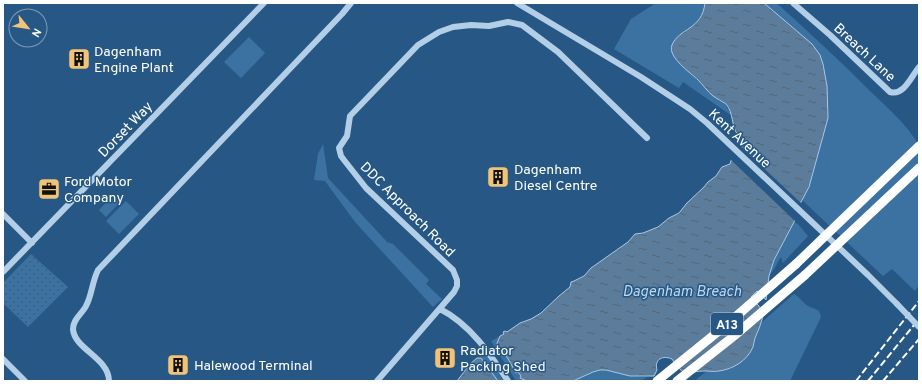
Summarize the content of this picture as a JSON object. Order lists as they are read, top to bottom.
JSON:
{
  "streets": {
    "highway": ["A13"],
    "street": [
      "Breach Lane",
      "Dorset Way",
      "Kent Avenue",
      "DDC Approach Road"
    ]
  },
  "water": ["Dagenham Breach"],
  "places": {
    "building": [
      "Dagenham Engine Plant",
      "Dagenham Diesel Centre",
      "Radiator Packing Shed",
      "Halewood Terminal"
    ],
    "office": ["Ford Motor Company"]
  },
  "north": "bottom right"
}
